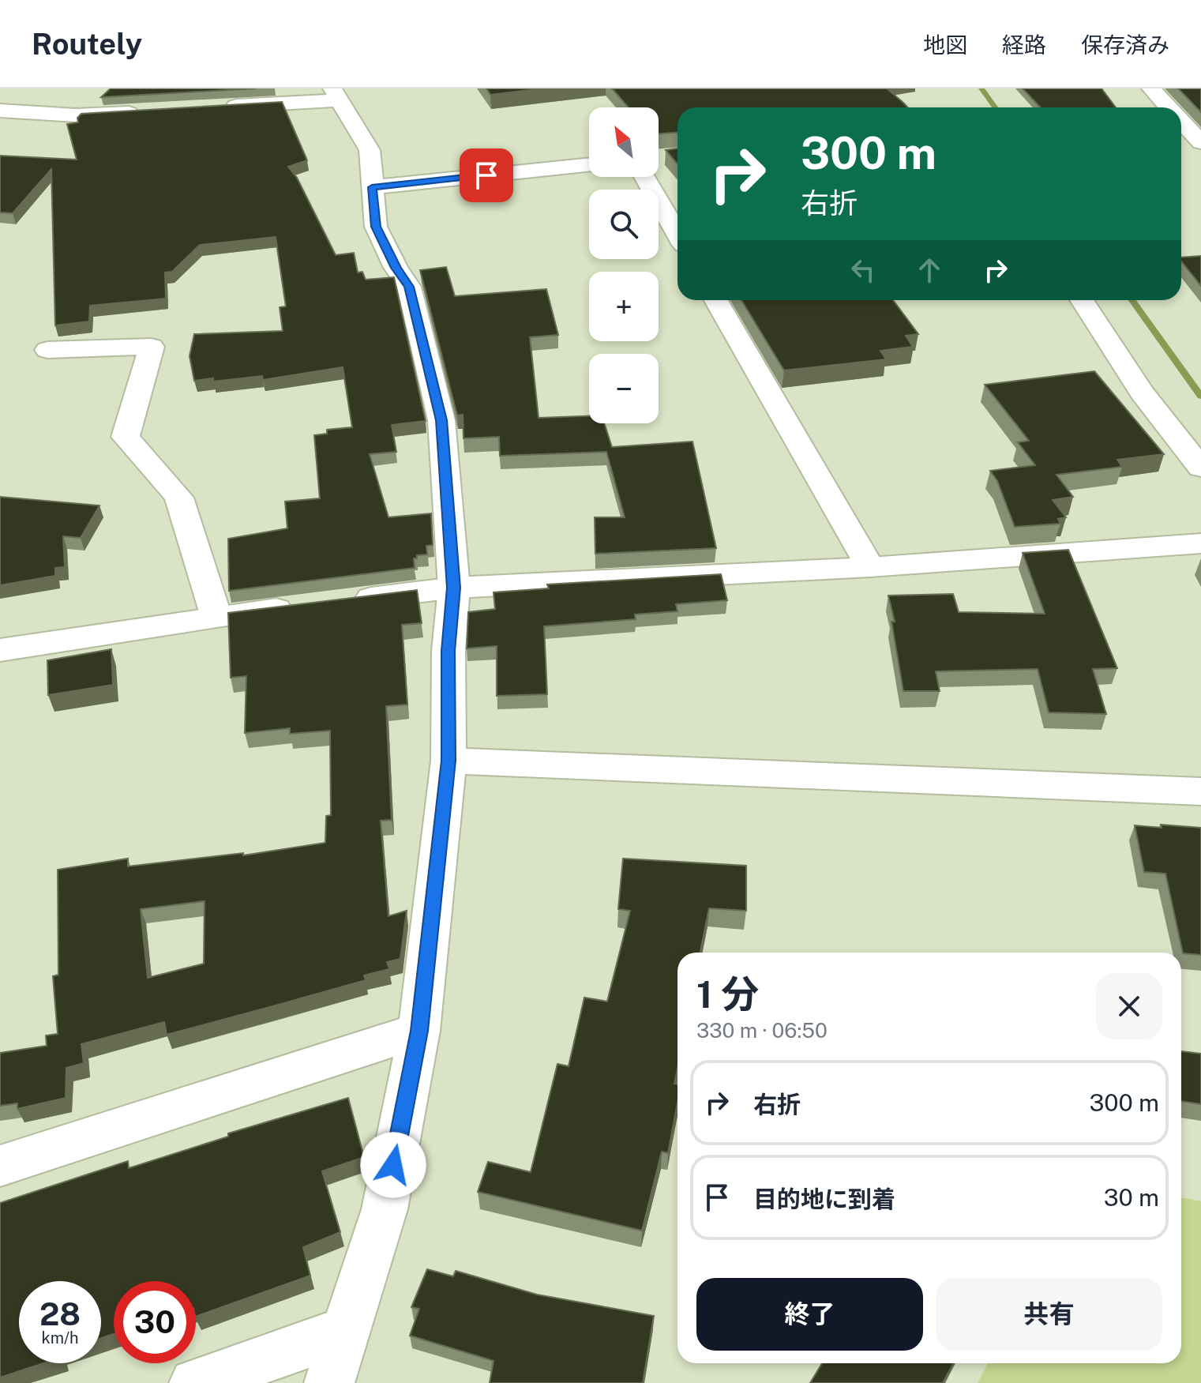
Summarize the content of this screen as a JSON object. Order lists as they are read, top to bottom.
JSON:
{
  "north": "top left",
  "page": {
    "header": "Routely",
    "nav": ["地図", "経路", "保存済み"],
    "map_buttons": ["+", "−"],
    "turn": ["300 m", "右折"],
    "heading": ["1 分", "330 m · 06:50"],
    "list": [
      {
        "name": "右折",
        "value": "300 m"
      },
      {
        "name": "目的地に到着",
        "value": "30 m"
      }
    ],
    "buttons": ["終了", "共有"],
    "speed": "28 km/h",
    "limit": "30"
  }
}
